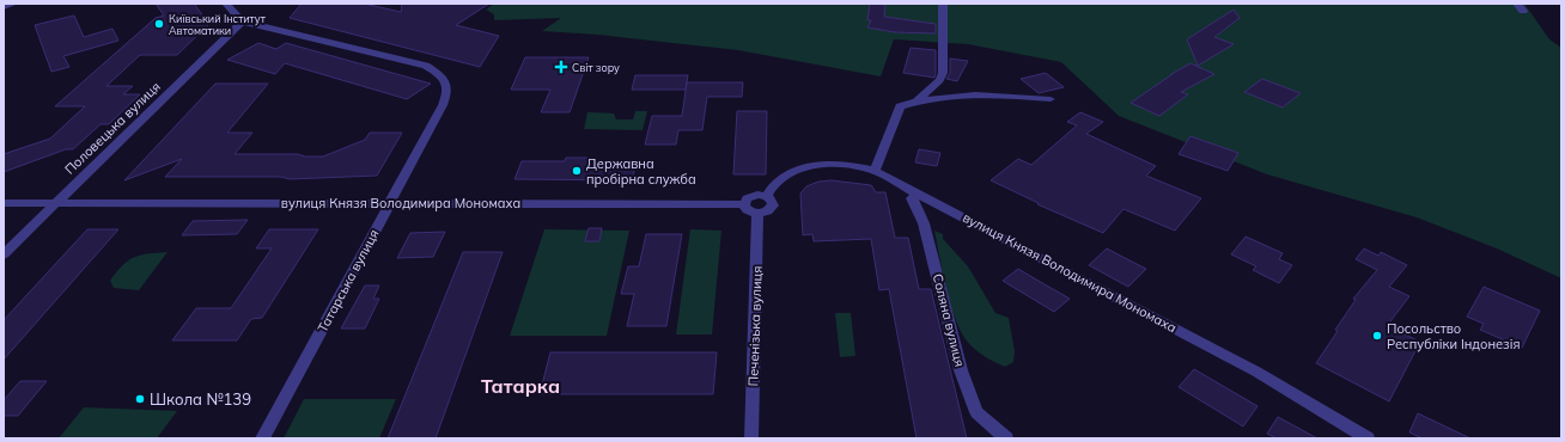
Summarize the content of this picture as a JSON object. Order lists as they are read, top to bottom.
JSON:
{
  "streets": {
    "street": [
      "Половецька вулиця",
      "вулиця Князя Володимира Мономаха",
      "Татарська вулиця",
      "Соляна вулиця",
      "Печенізька вулиця"
    ]
  },
  "crossings": [
    ["Половецька вулиця", "вулиця Князя Володимира Мономаха"],
    ["Половецька вулиця", "Татарська вулиця"],
    ["вулиця Князя Володимира Мономаха", "Татарська вулиця"],
    ["вулиця Князя Володимира Мономаха", "Соляна вулиця"],
    ["вулиця Князя Володимира Мономаха", "Печенізька вулиця"]
  ],
  "districts": ["Татарка"],
  "places": {
    "other": [
      "Київський Інститут Автоматики",
      "Державна пробірна служба",
      "Посольство Республіки Індонезія",
      "Школа №139"
    ],
    "health": ["Світ зору"]
  }
}
